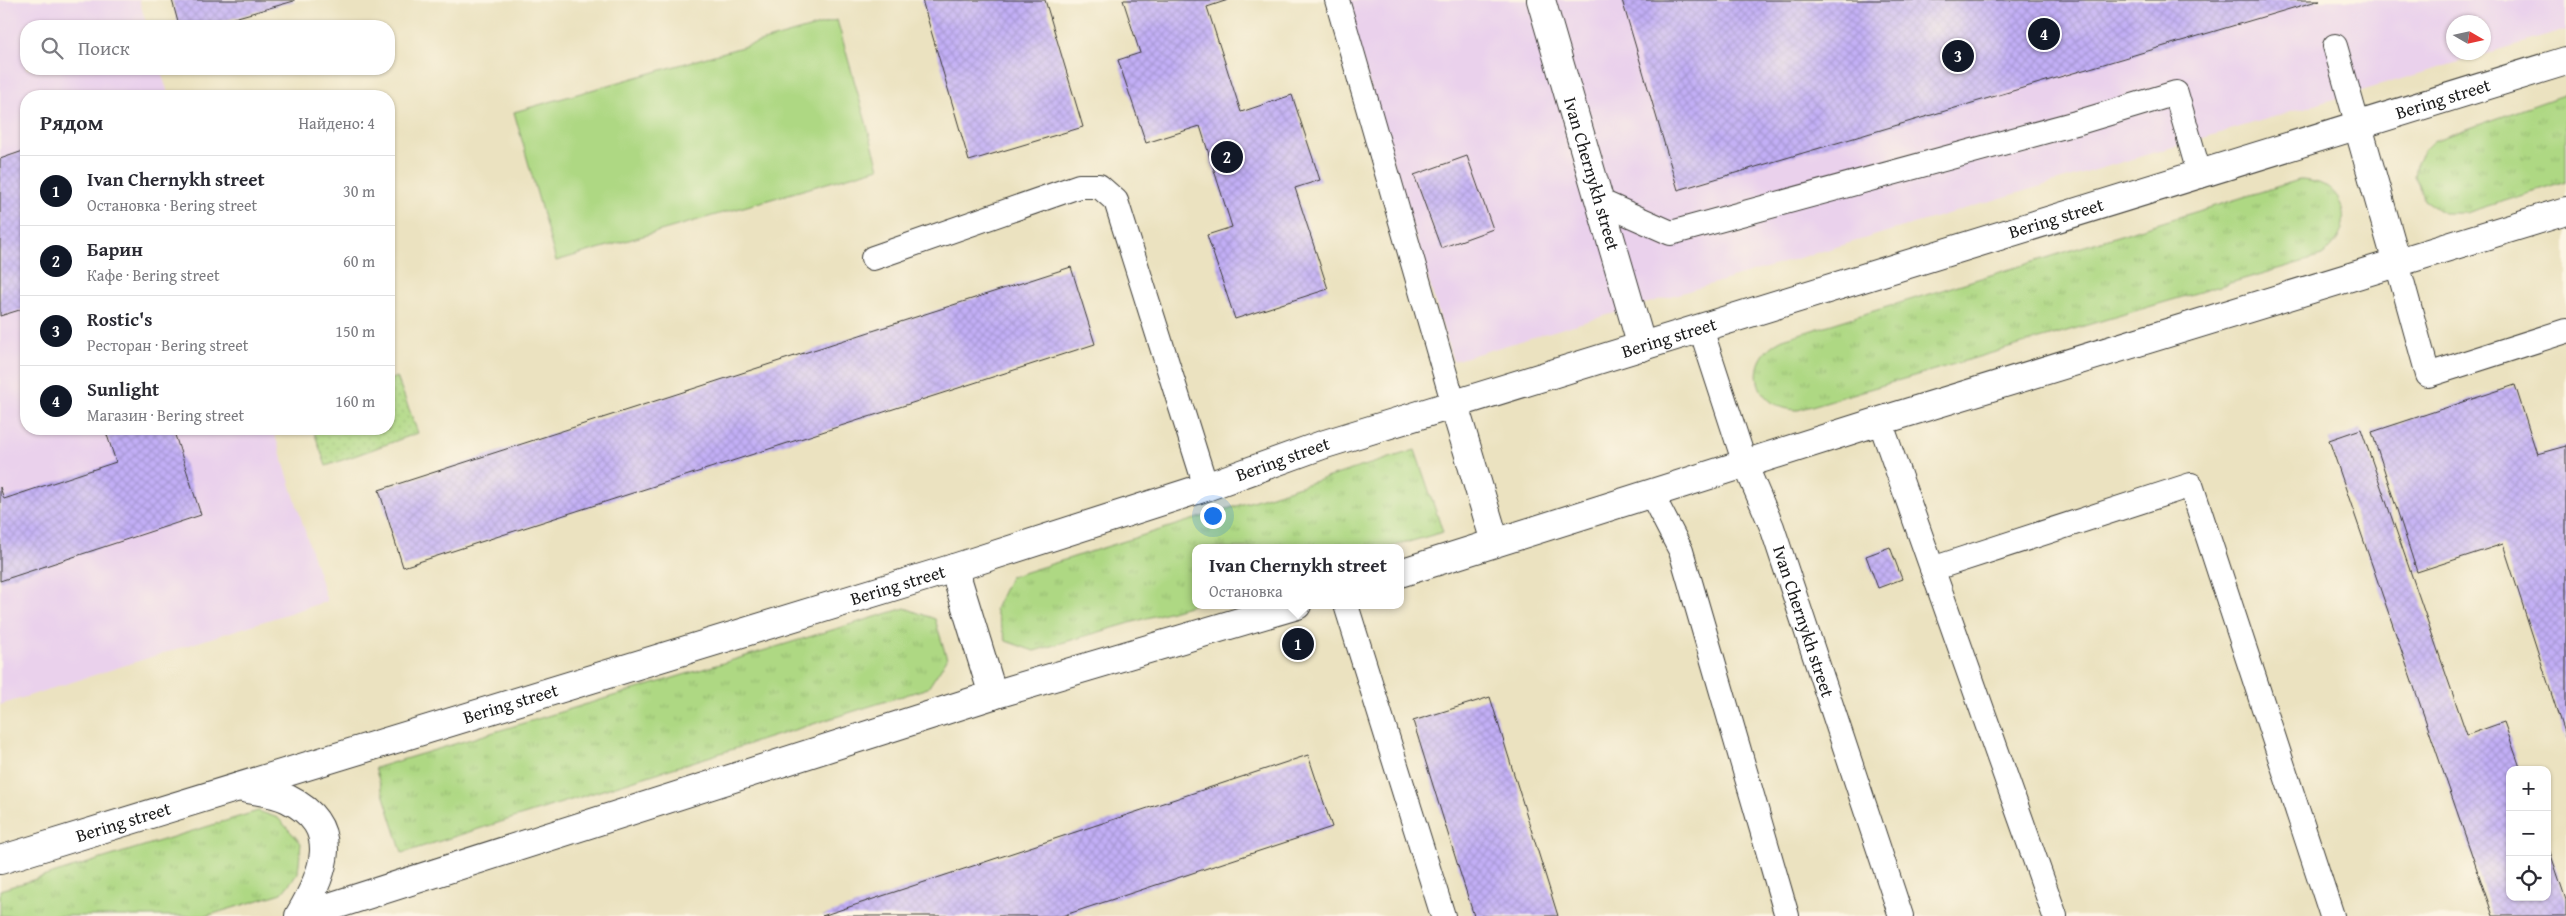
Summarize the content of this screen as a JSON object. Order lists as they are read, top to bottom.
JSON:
{
  "streets": {
    "street": ["Bering street", "Ivan Chernykh street"]
  },
  "crossings": [
    ["Bering street", "Ivan Chernykh street"]
  ],
  "north": "right",
  "page": {
    "pins": [
      "4",
      "3",
      "2",
      "1"
    ],
    "search": "Поиск",
    "heading": ["Рядом", "Найдено: 4"],
    "list": [
      {
        "mark": "1",
        "name": "Ivan Chernykh street",
        "note": "Остановка · Bering street",
        "value": "30 m"
      },
      {
        "mark": "2",
        "name": "Барин",
        "note": "Кафе · Bering street",
        "value": "60 m"
      },
      {
        "mark": "3",
        "name": "Rostic's",
        "note": "Ресторан · Bering street",
        "value": "150 m"
      },
      {
        "mark": "4",
        "name": "Sunlight",
        "note": "Магазин · Bering street",
        "value": "160 m"
      }
    ],
    "popup": ["Ivan Chernykh street", "Остановка"],
    "map_buttons": ["+", "−"]
  }
}
